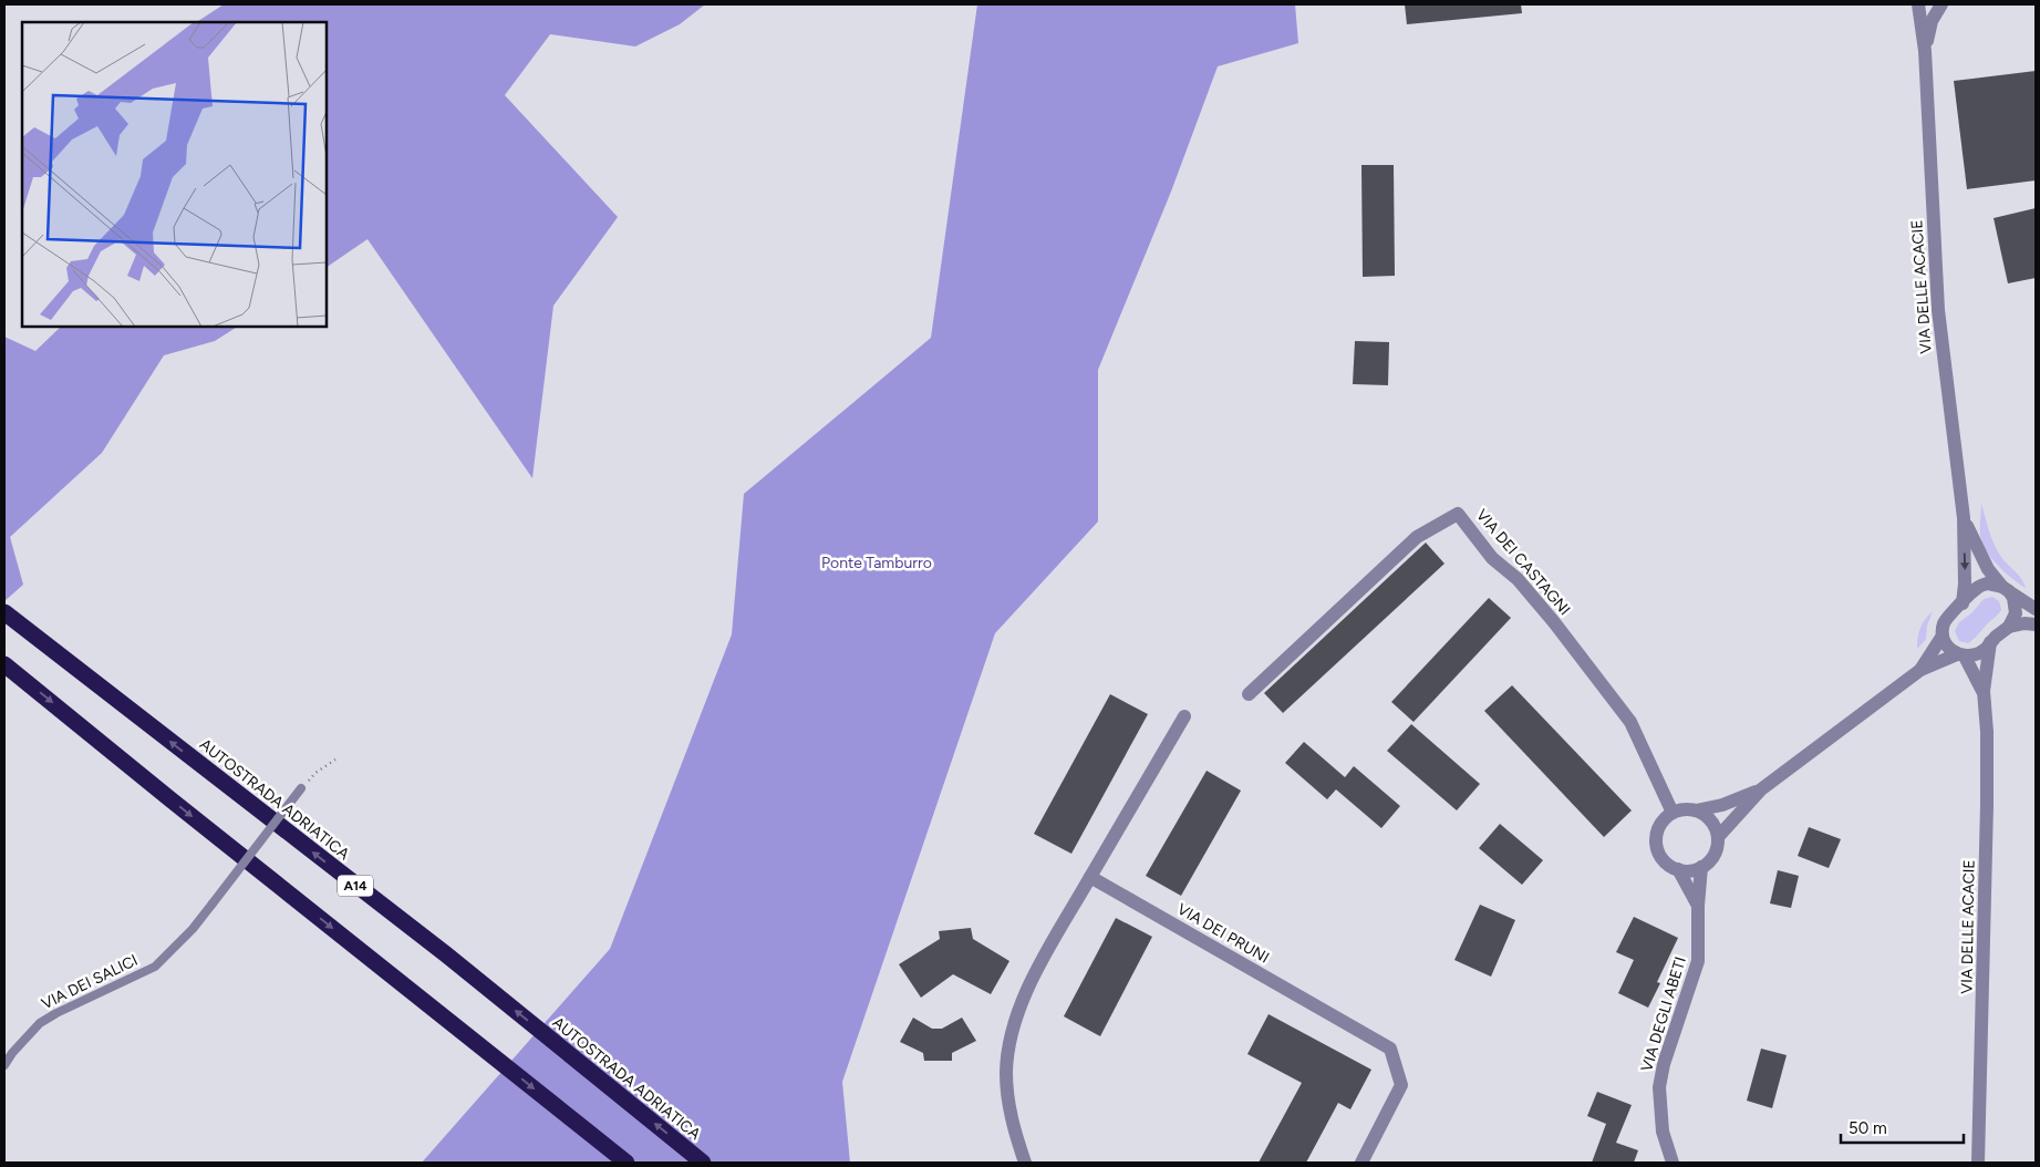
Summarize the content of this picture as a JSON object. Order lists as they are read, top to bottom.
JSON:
{
  "streets": {
    "highway": ["AUTOSTRADA ADRIATICA", "A14"],
    "street": [
      "VIA DELLE ACACIE",
      "VIA DEI CASTAGNI",
      "VIA DEI PRUNI",
      "VIA DEGLI ABETI"
    ],
    "lane": ["VIA DEI SALICI"]
  },
  "crossings": [
    ["VIA DELLE ACACIE", "VIA DEGLI ABETI"],
    ["VIA DEI CASTAGNI", "VIA DEGLI ABETI"]
  ],
  "parks": ["Ponte Tamburro"],
  "scale_bar": "50 m"
}
